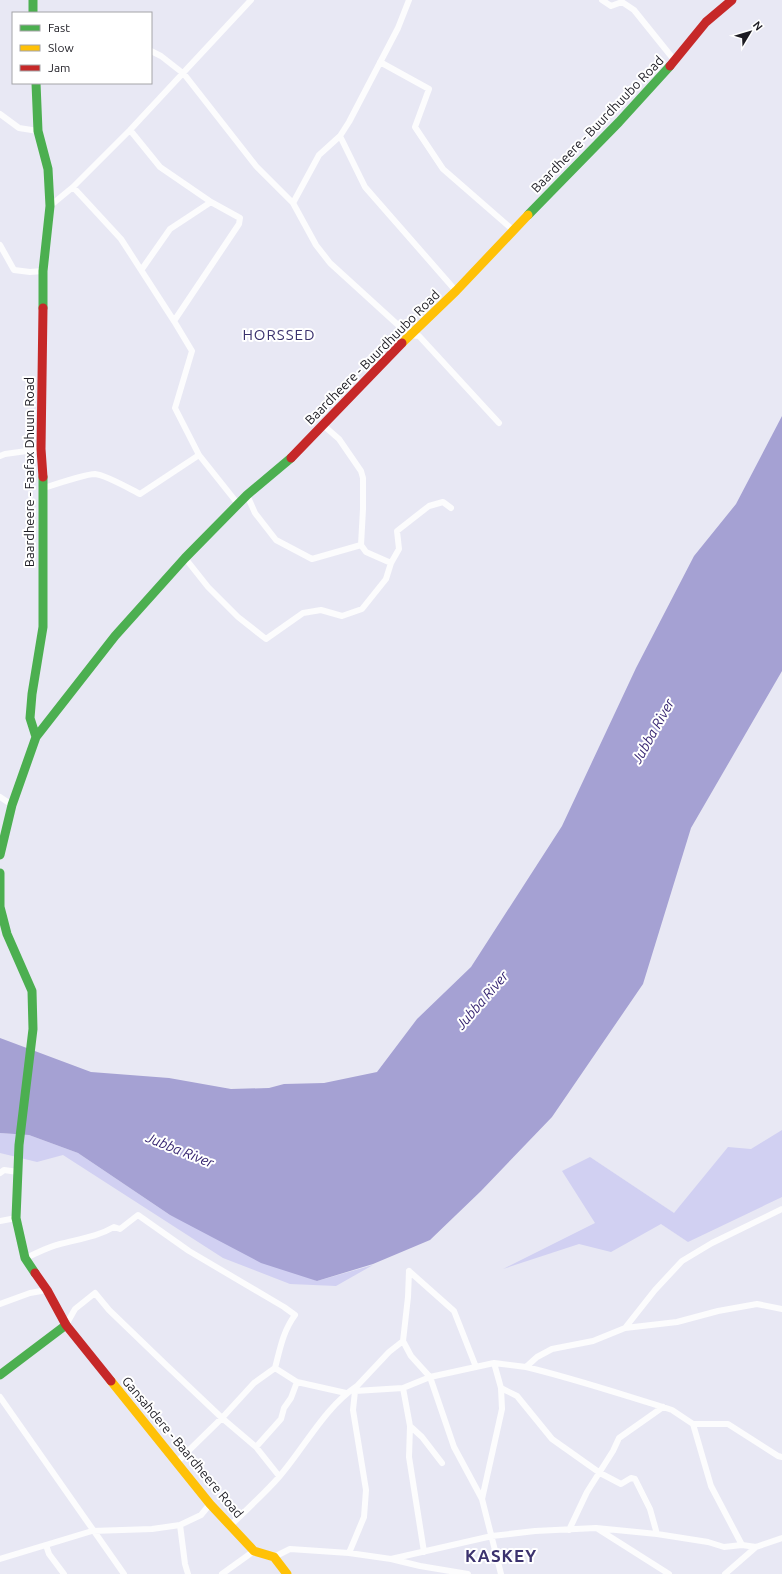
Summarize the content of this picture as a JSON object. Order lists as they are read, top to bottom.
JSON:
{
  "streets": {
    "main road": ["Baardheere - Buurdhuubo Road", "Baardheere - Faafax Dhuun Road", "Gansahdere - Baardheere Road"]
  },
  "crossings": [
    ["Baardheere - Buurdhuubo Road", "Baardheere - Faafax Dhuun Road"]
  ],
  "districts": ["HORSSED", "KASKEY"],
  "water": ["Jubba River"],
  "legend": ["Fast", "Slow", "Jam"],
  "north": "top right"
}
